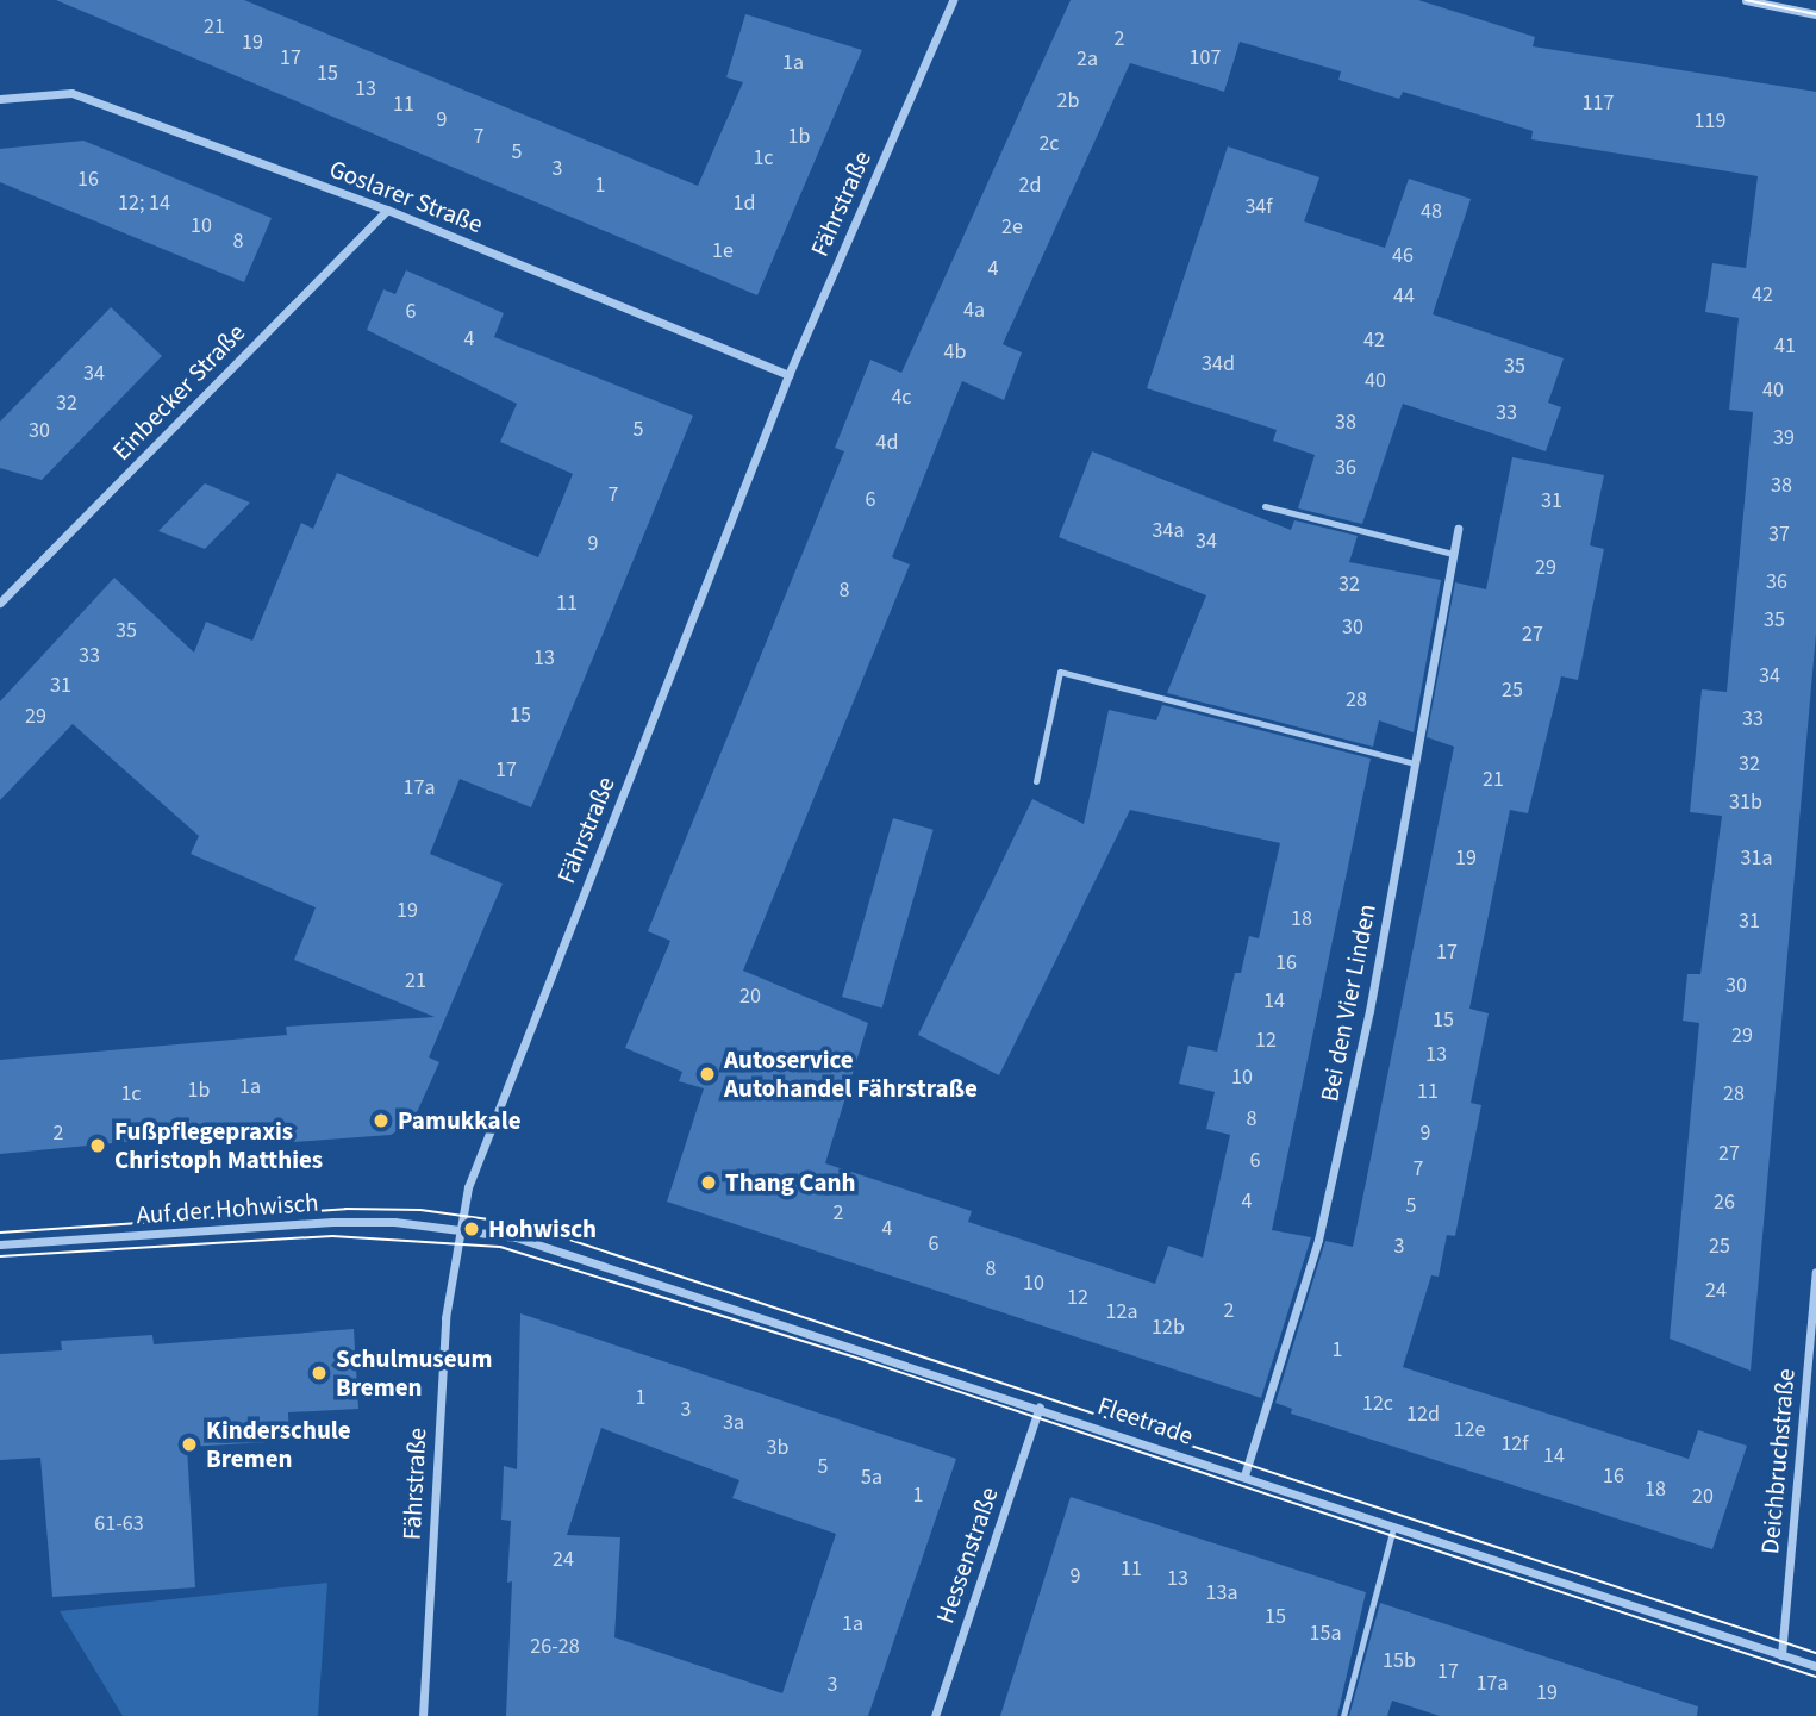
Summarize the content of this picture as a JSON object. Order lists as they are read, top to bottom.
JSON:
{
  "streets": {
    "street": [
      "Goslarer Straße",
      "Fährstraße",
      "Einbecker Straße",
      "Bei den Vier Linden",
      "Auf der Hohwisch",
      "Fleetrade",
      "Deichbruchstraße",
      "Hessenstraße"
    ]
  },
  "crossings": [
    ["Goslarer Straße", "Fährstraße"],
    ["Goslarer Straße", "Einbecker Straße"],
    ["Fährstraße", "Auf der Hohwisch"],
    ["Fährstraße", "Fleetrade"],
    ["Bei den Vier Linden", "Fleetrade"],
    ["Auf der Hohwisch", "Fleetrade"],
    ["Fleetrade", "Deichbruchstraße"],
    ["Fleetrade", "Hessenstraße"]
  ],
  "places": [
    "Autoservice Autohandel Fährstraße",
    "Pamukkale",
    "Fußpflegepraxis Christoph Matthies",
    "Thang Canh",
    "Hohwisch",
    "Schulmuseum Bremen",
    "Kinderschule Bremen"
  ],
  "house_numbers": [
    "21",
    "2",
    "19",
    "17",
    "107",
    "2a",
    "1a",
    "15",
    "13",
    "2b",
    "117",
    "11",
    "9",
    "119",
    "7",
    "1b",
    "2c",
    "5",
    "1c",
    "3",
    "16",
    "1",
    "2d",
    "12; 14",
    "1d",
    "34f",
    "48",
    "10",
    "2e",
    "8",
    "1e",
    "46",
    "4",
    "42",
    "44",
    "4a",
    "6",
    "4",
    "42",
    "41",
    "4b",
    "34d",
    "35",
    "34",
    "40",
    "40",
    "4c",
    "32",
    "33",
    "38",
    "5",
    "30",
    "39",
    "4d",
    "36",
    "38",
    "7",
    "6",
    "31",
    "34a",
    "37",
    "34",
    "9",
    "29",
    "36",
    "32",
    "8",
    "11",
    "35",
    "30",
    "35",
    "27",
    "33",
    "13",
    "34",
    "31",
    "25",
    "28",
    "15",
    "29",
    "33",
    "32",
    "17",
    "21",
    "17a",
    "31b",
    "19",
    "31a",
    "19",
    "18",
    "31",
    "17",
    "16",
    "21",
    "30",
    "20",
    "14",
    "15",
    "29",
    "12",
    "13",
    "10",
    "1a",
    "1b",
    "11",
    "1c",
    "28",
    "8",
    "2",
    "9",
    "27",
    "6",
    "7",
    "4",
    "26",
    "5",
    "2",
    "4",
    "6",
    "3",
    "25",
    "8",
    "10",
    "24",
    "12",
    "2",
    "12a",
    "12b",
    "1",
    "1",
    "12c",
    "3",
    "12d",
    "3a",
    "12e",
    "12f",
    "3b",
    "14",
    "5",
    "16",
    "5a",
    "18",
    "1",
    "20",
    "61-63",
    "24",
    "11",
    "9",
    "13",
    "13a",
    "15",
    "1a",
    "15a",
    "26-28",
    "15b",
    "17",
    "17a",
    "3",
    "19"
  ]
}
